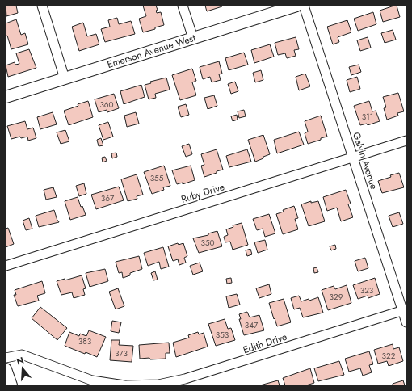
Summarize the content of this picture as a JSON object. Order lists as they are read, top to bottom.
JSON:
{
  "streets": {
    "street": [
      "Emerson Avenue West",
      "Galvin Avenue",
      "Ruby Drive",
      "Edith Drive"
    ]
  },
  "crossings": [
    ["Galvin Avenue", "Ruby Drive"],
    ["Galvin Avenue", "Edith Drive"]
  ],
  "house_numbers": [
    "360",
    "311",
    "355",
    "367",
    "350",
    "323",
    "329",
    "347",
    "353",
    "383",
    "373",
    "322"
  ],
  "north": "top"
}
